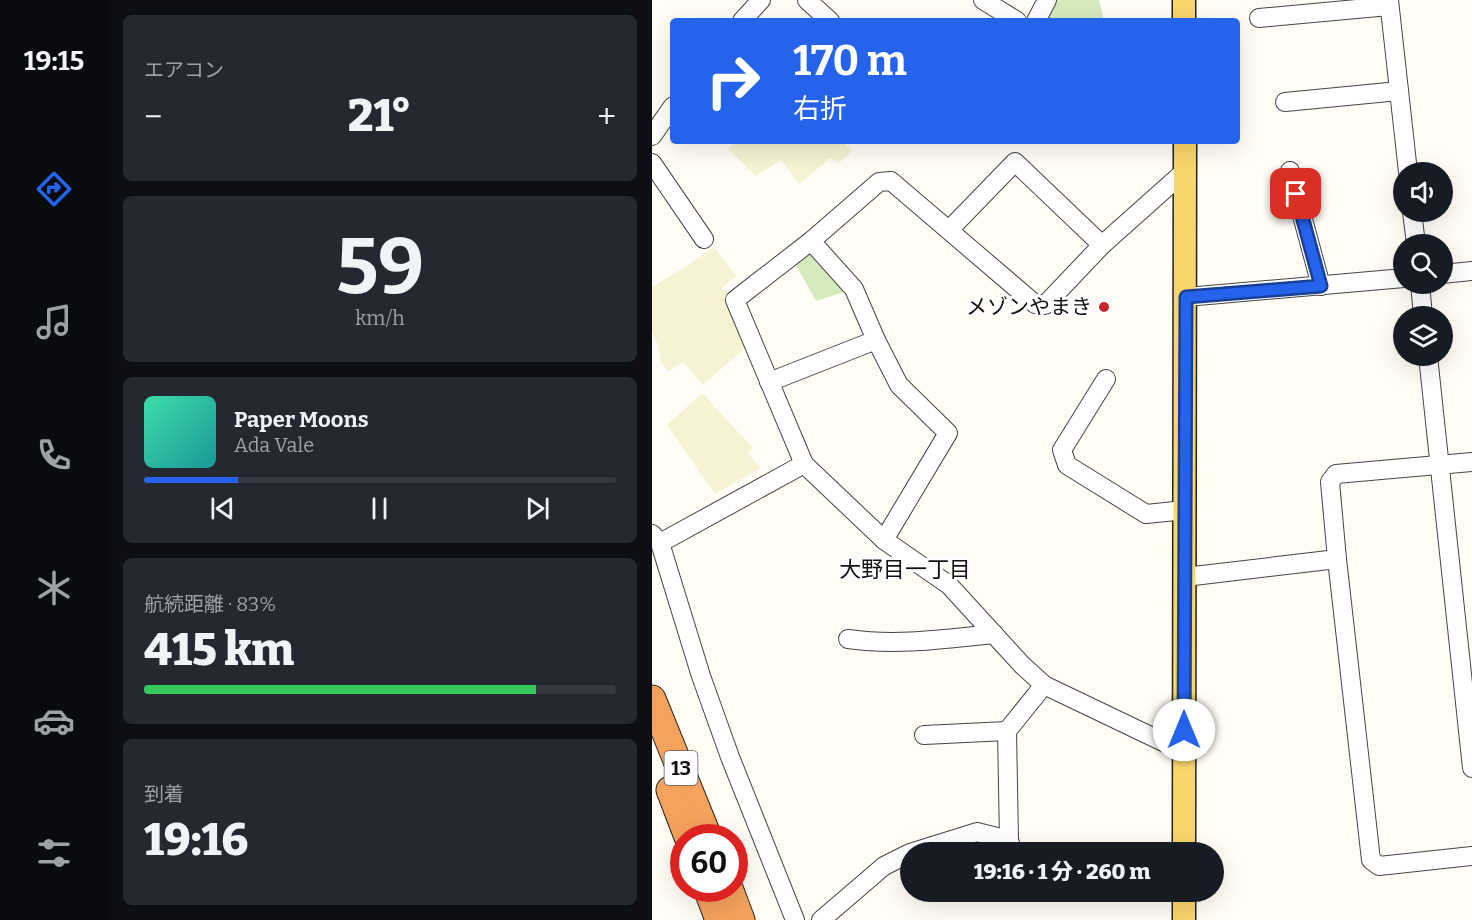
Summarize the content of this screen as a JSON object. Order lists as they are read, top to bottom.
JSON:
{
  "streets": {
    "highway": ["13"]
  },
  "districts": ["大野目一丁目"],
  "places": ["メゾンやまき"],
  "page": {
    "tabs": "19:15",
    "tile": [
      "エアコン",
      ["59", "km/h"],
      ["航続距離 · 83%", "415 km"],
      ["到着", "19:16"]
    ],
    "turn": ["170 m", "右折"],
    "heat": ["−", "21°", "+"],
    "song": ["Paper Moons", "Ada Vale"],
    "limit": "60",
    "trip": "19:16 · 1 分 · 260 m"
  }
}
